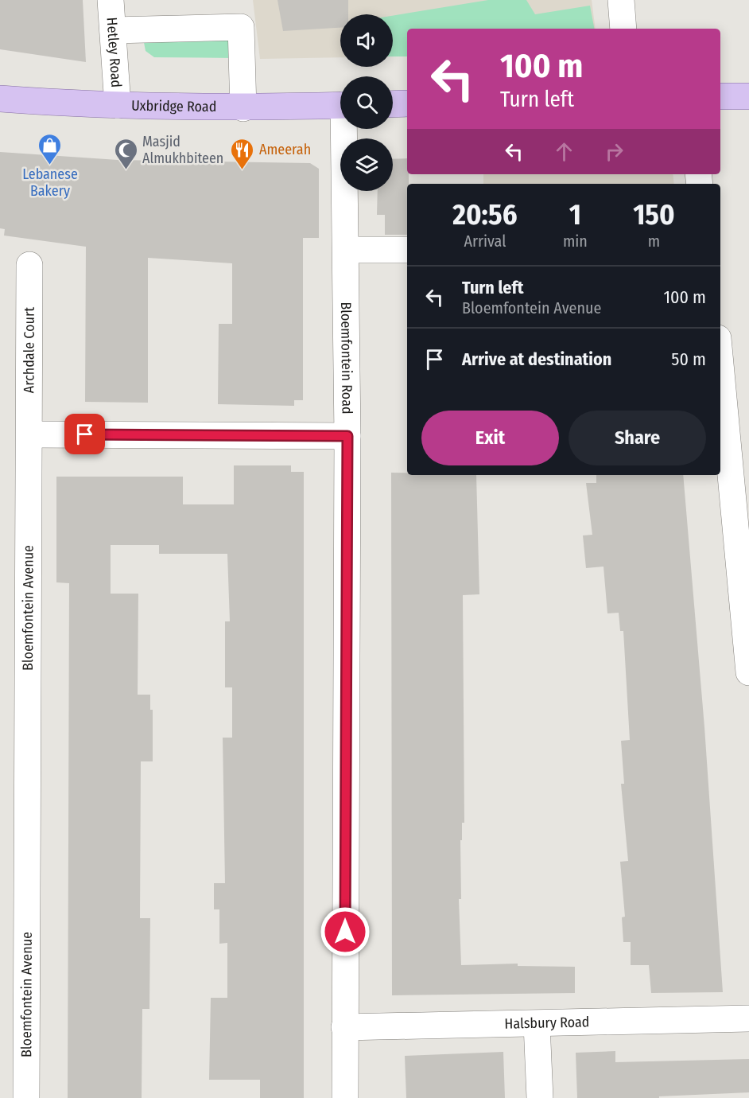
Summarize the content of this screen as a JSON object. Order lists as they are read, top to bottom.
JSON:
{
  "streets": {
    "main road": ["Uxbridge Road"],
    "street": [
      "Hetley Road",
      "Archdale Court",
      "Bloemfontein Road",
      "Bloemfontein Avenue",
      "Halsbury Road"
    ]
  },
  "crossings": [
    ["Hetley Road", "Uxbridge Road"],
    ["Archdale Court", "Bloemfontein Avenue"],
    ["Bloemfontein Road", "Halsbury Road"]
  ],
  "places": {
    "shop": ["Lebanese Bakery"],
    "mosque": ["Masjid Almukhbiteen"],
    "restaurant": ["Ameerah"]
  },
  "page": {
    "turn": ["100 m", "Turn left"],
    "eta": [
      "20:56",
      "Arrival",
      "1",
      "min",
      "150",
      "m"
    ],
    "list": [
      {
        "name": "Turn left",
        "note": "Bloemfontein Avenue",
        "value": "100 m"
      },
      {
        "name": "Arrive at destination",
        "value": "50 m"
      }
    ],
    "buttons": ["Exit", "Share"]
  }
}
